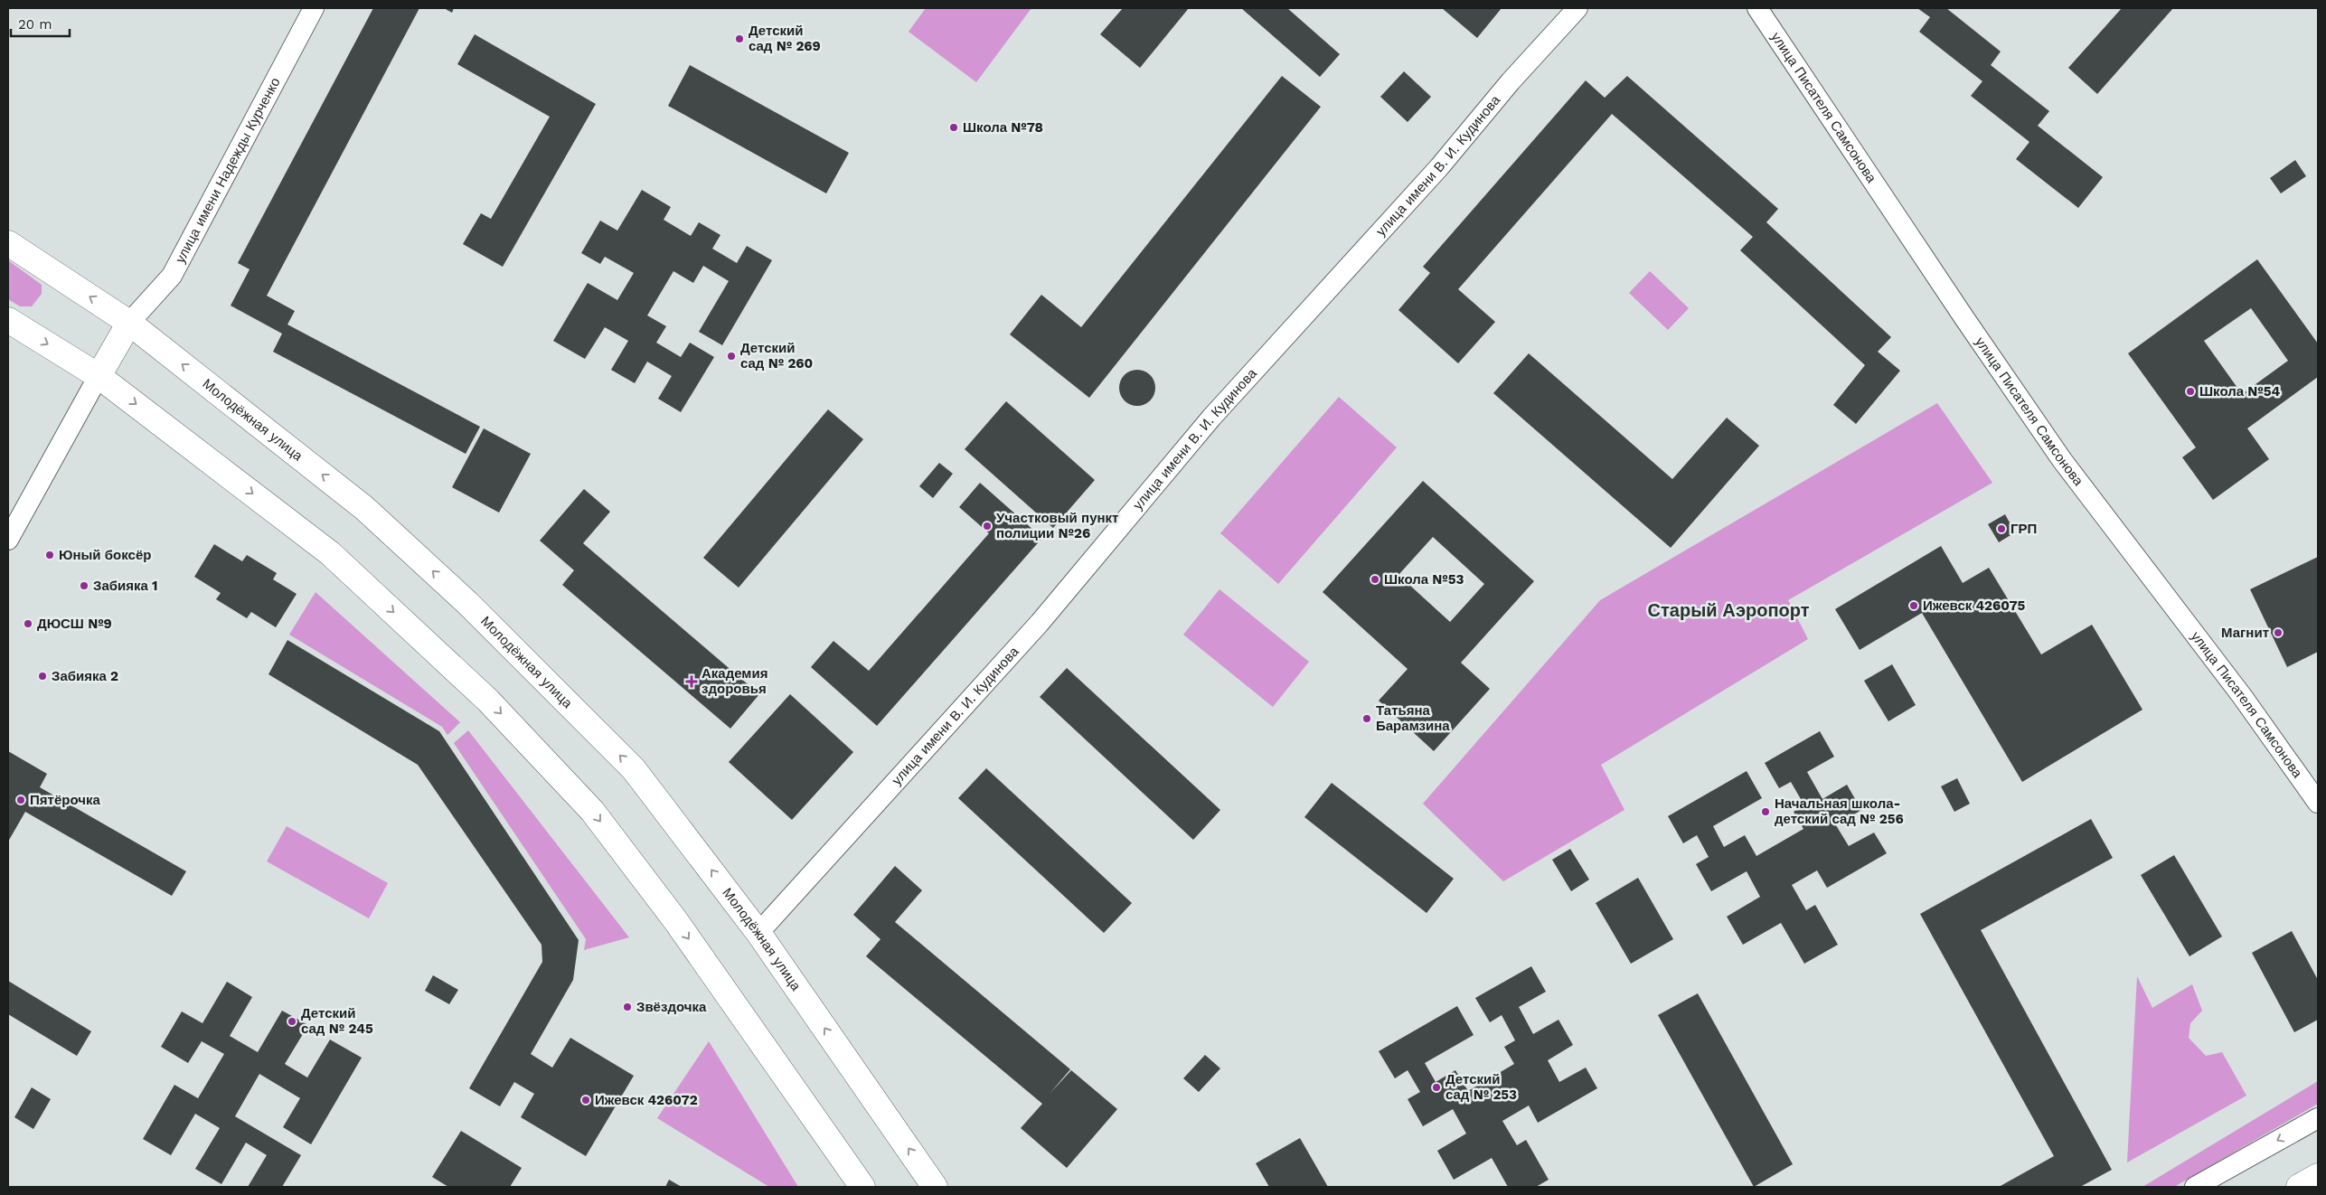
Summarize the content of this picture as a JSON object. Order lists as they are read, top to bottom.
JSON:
{
  "streets": {
    "main road": ["Молодёжная улица"],
    "street": ["улица Писателя Самсонова", "улица имени В. И. Кудинова", "улица имени Надежды Курченко"]
  },
  "crossings": [
    ["улица имени В. И. Кудинова", "Молодёжная улица"],
    ["улица имени Надежды Курченко", "Молодёжная улица"]
  ],
  "districts": ["Старый Аэропорт"],
  "places": {
    "other": [
      "Детский сад № 269",
      "Школа №78",
      "Детский сад № 260",
      "Школа №54",
      "Участковый пункт полиции №26",
      "ГРП",
      "Юный боксёр",
      "Школа №53",
      "Забияка 1",
      "Ижевск 426075",
      "ДЮСШ №9",
      "Магнит",
      "Забияка 2",
      "Татьяна Барамзина",
      "Пятёрочка",
      "Начальная школа- детский сад № 256",
      "Звёздочка",
      "Детский сад № 245",
      "Детский сад № 253",
      "Ижевск 426072"
    ],
    "health": ["Академия здоровья"]
  },
  "scale_bar": "20 m"
}
